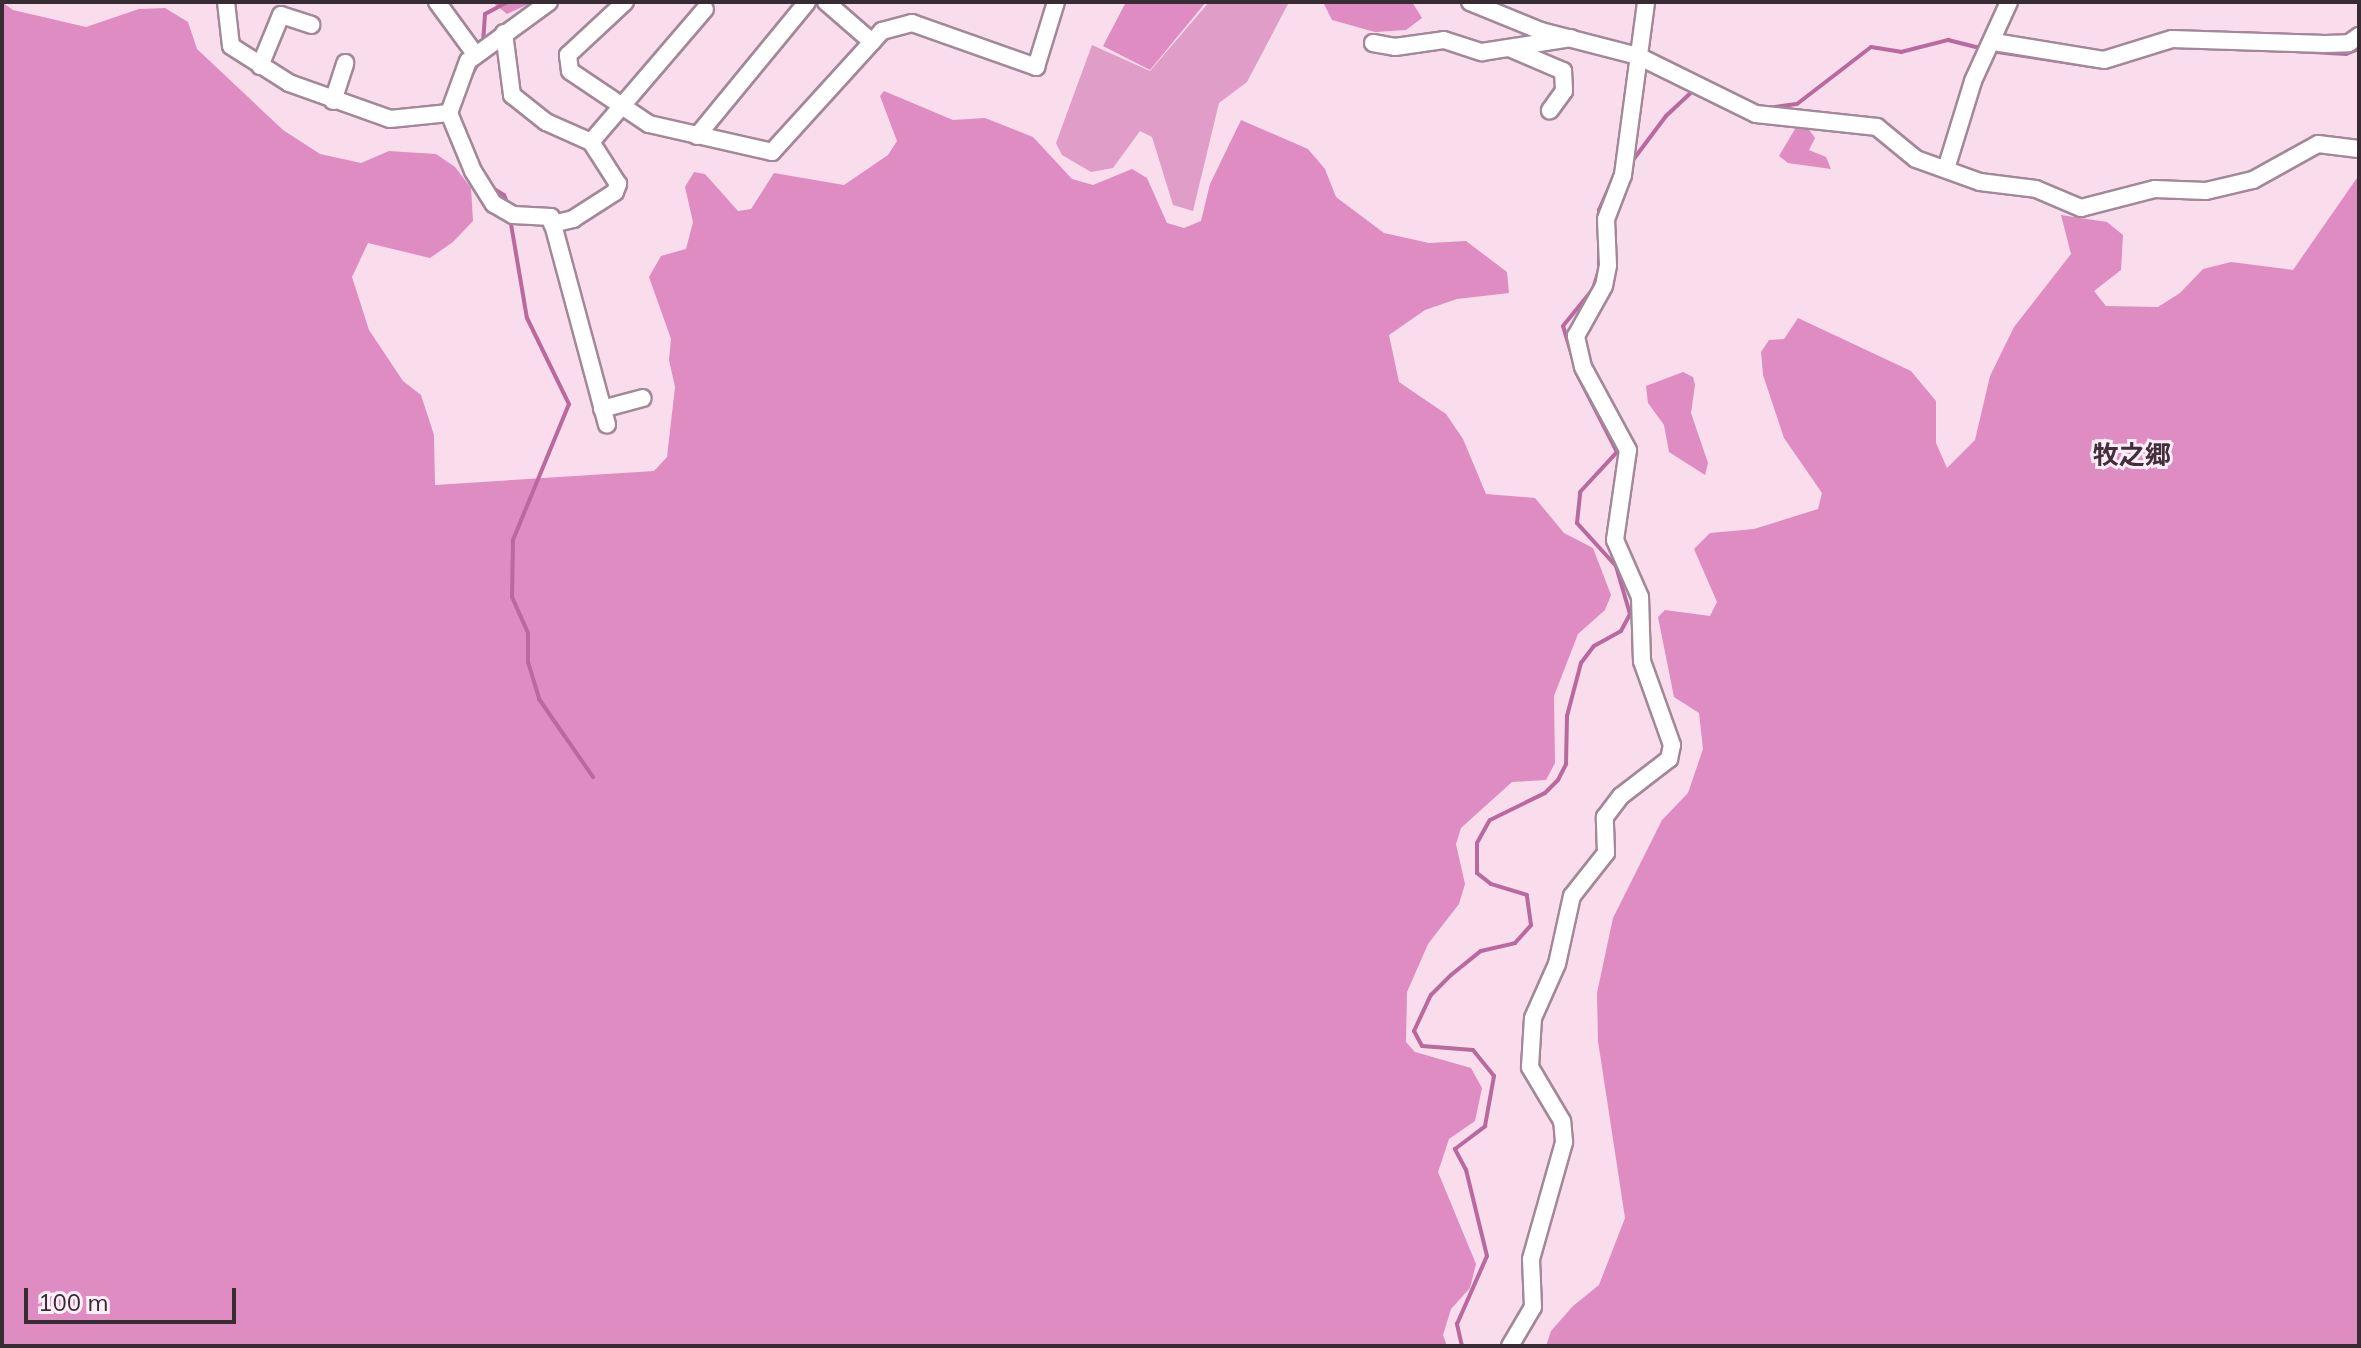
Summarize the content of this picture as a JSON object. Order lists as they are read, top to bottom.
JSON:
{
  "districts": ["牧之郷"],
  "scale_bar": "100 m"
}
